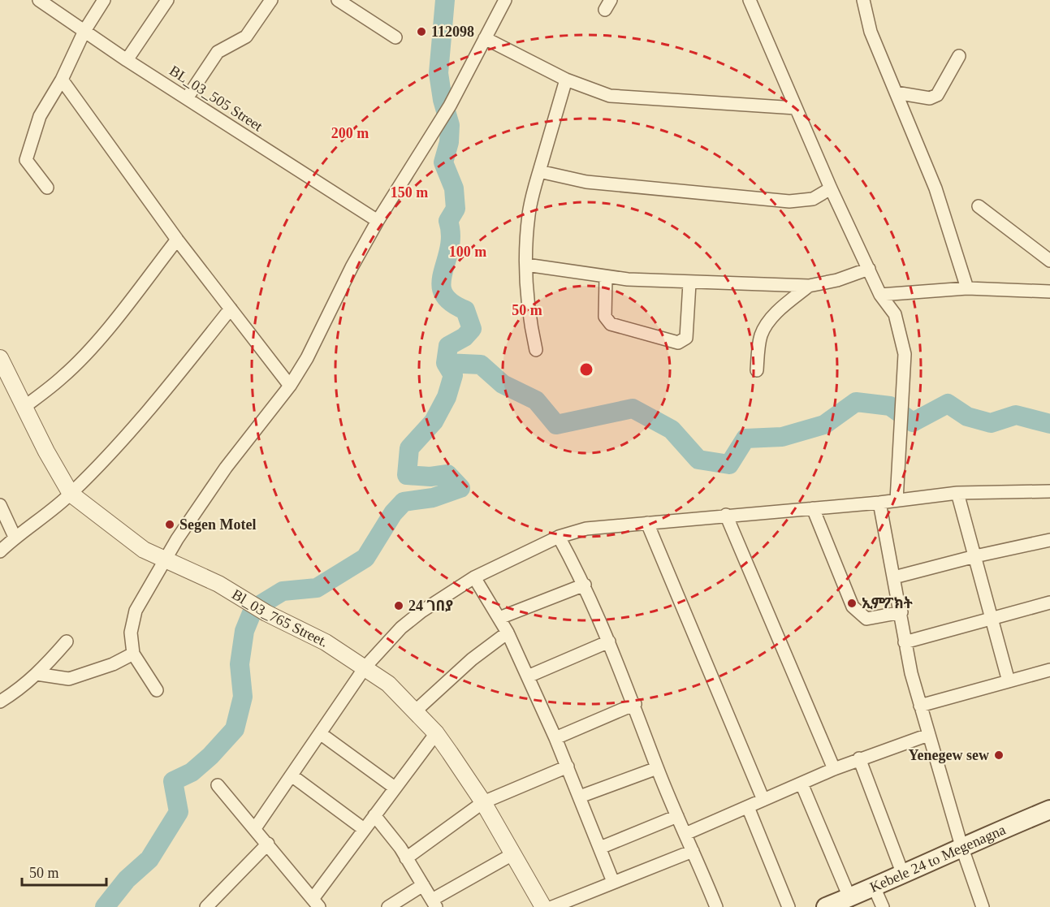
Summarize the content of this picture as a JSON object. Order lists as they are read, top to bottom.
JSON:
{
  "streets": {
    "main road": ["Kebele 24 to Megenagna"],
    "street": ["BL_03_505 Street", "Bl_03_765 Street."]
  },
  "places": [
    "112098",
    "Segen Motel",
    "ኢምፖክት",
    "24 ገበያ",
    "Yenegew sew"
  ],
  "scale_bar": "50 m",
  "rings": [
    "200 m",
    "150 m",
    "100 m",
    "50 m"
  ]
}
